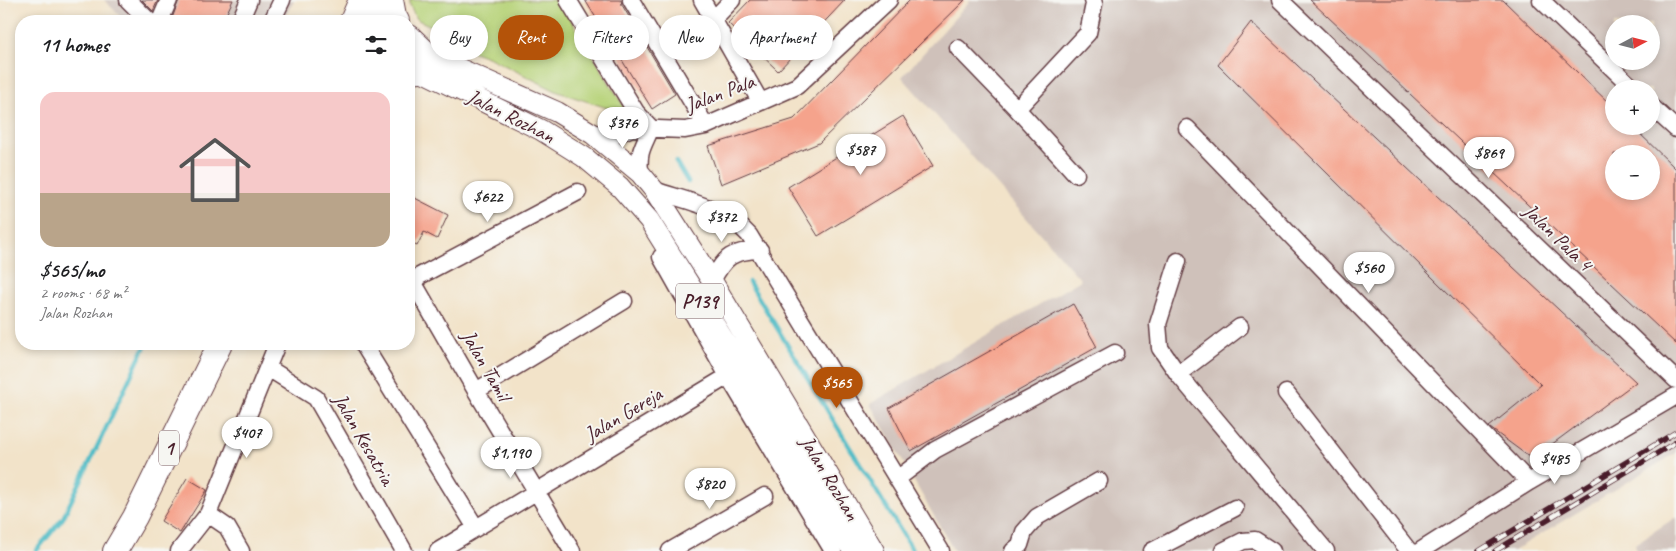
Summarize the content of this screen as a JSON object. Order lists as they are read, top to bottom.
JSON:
{
  "streets": {
    "highway": ["1"],
    "main road": ["Jalan Rozhan", "P139"],
    "street": [
      "Jalan Pala",
      "Jalan Pala 4",
      "Jalan Tamil",
      "Jalan Gereja",
      "Jalan Kesatria"
    ]
  },
  "crossings": [
    ["Jalan Pala", "Jalan Rozhan"],
    ["Jalan Tamil", "Jalan Gereja"]
  ],
  "north": "right",
  "page": {
    "map_buttons": ["+", "−"],
    "chip": [
      "Buy",
      "Rent",
      "Filters",
      "New",
      "Apartment"
    ],
    "heading": "11 homes",
    "list": [
      {
        "name": "$565/mo",
        "note": "2 rooms · 68 m² · Jalan Rozhan"
      }
    ],
    "price": [
      "$376",
      "$587",
      "$869",
      "$622",
      "$372",
      "$560",
      "$565",
      "$407",
      "$1,190",
      "$485",
      "$820"
    ]
  }
}
